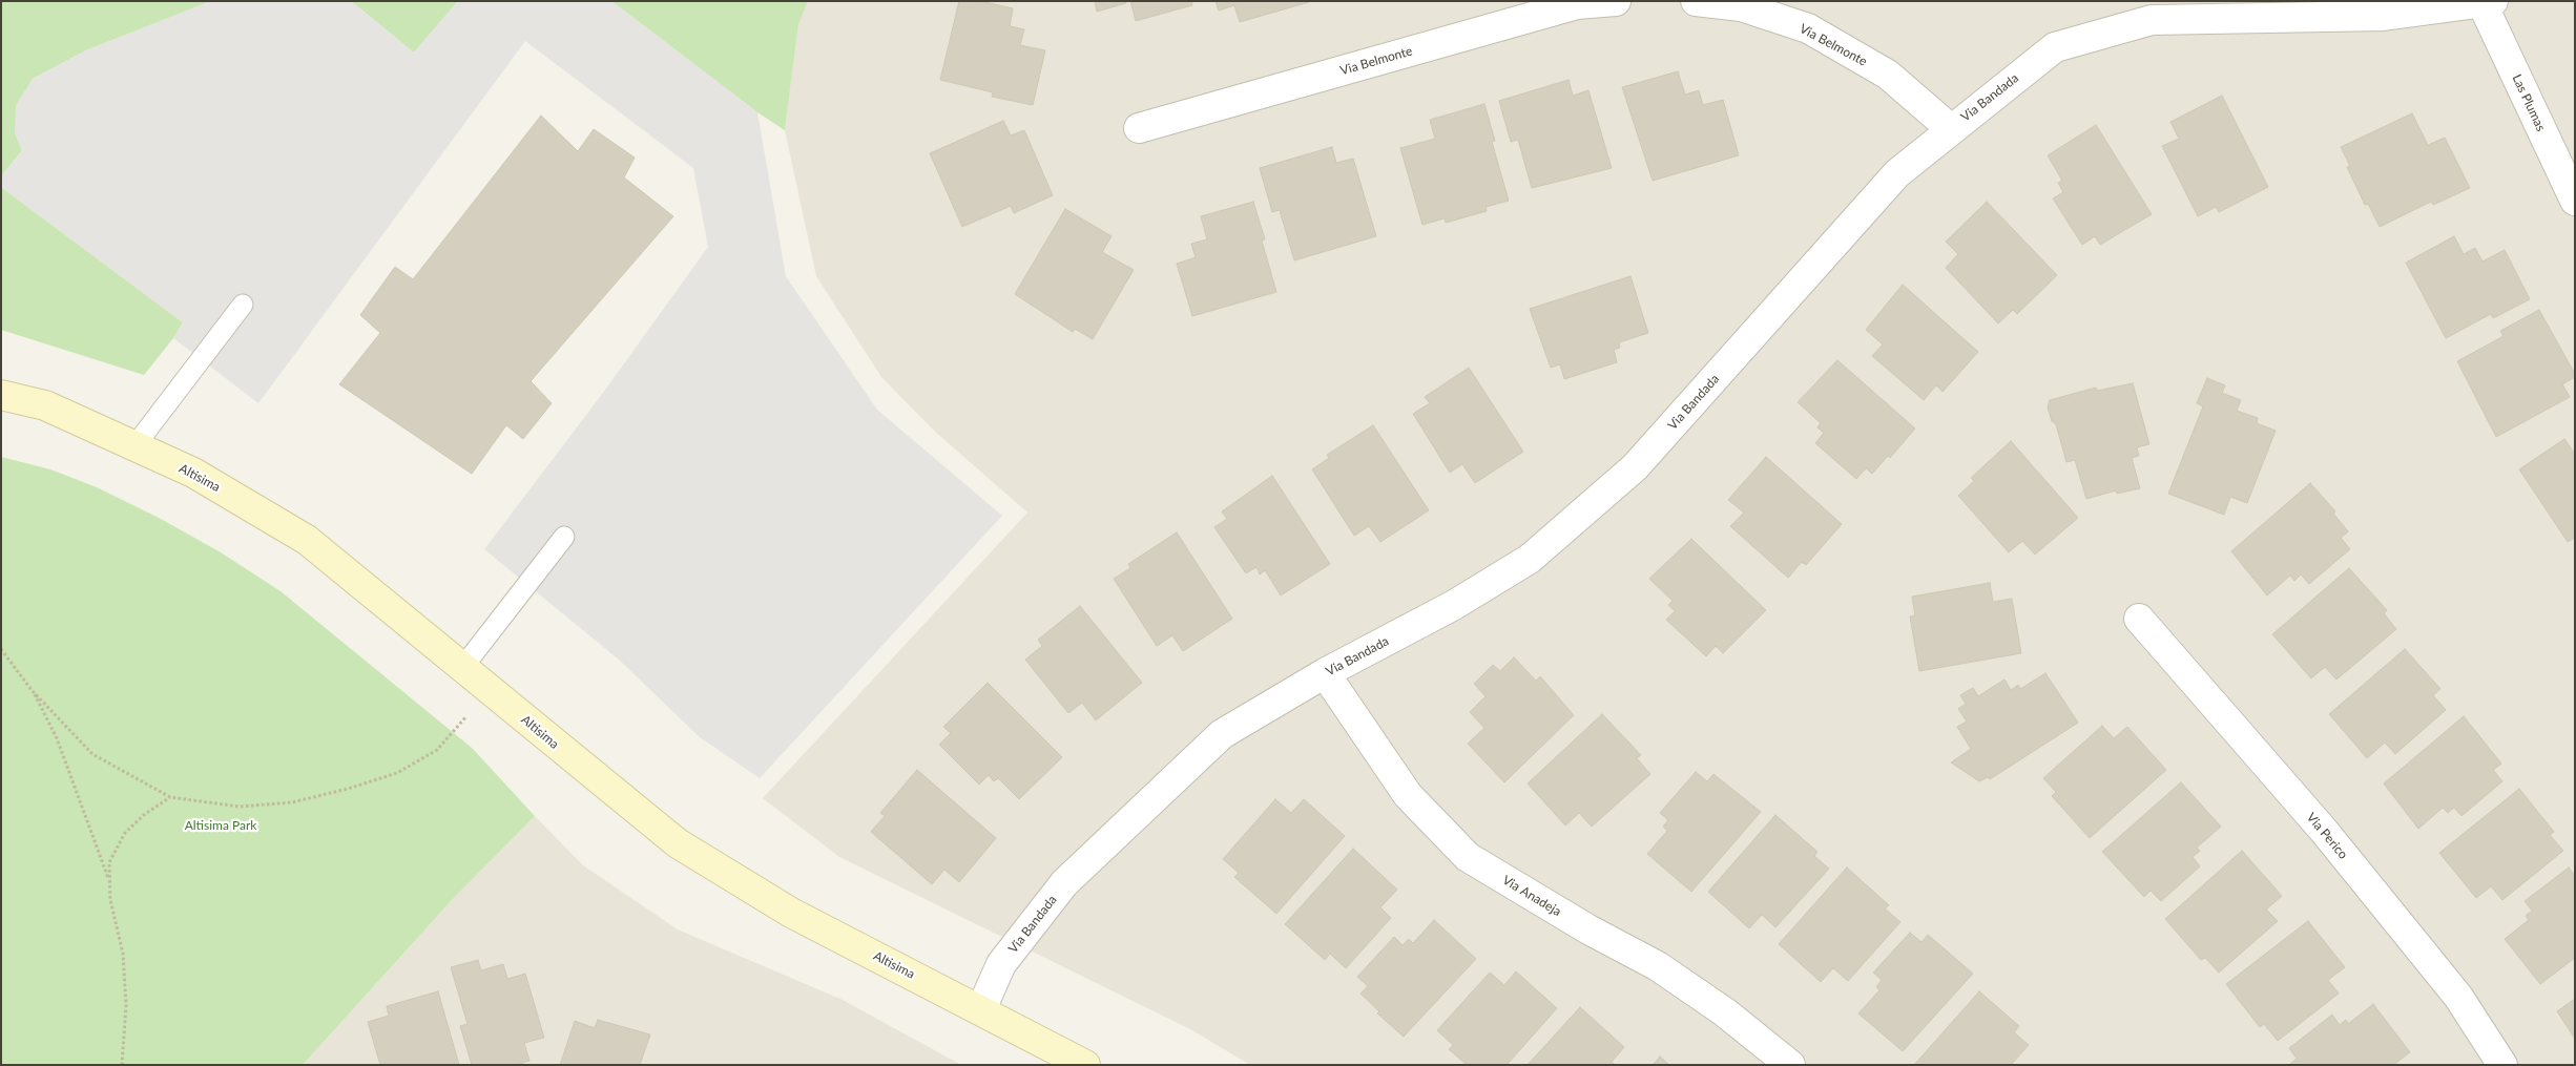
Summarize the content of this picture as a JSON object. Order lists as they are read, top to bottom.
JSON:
{
  "streets": {
    "street": [
      "Via Belmonte",
      "Via Bandada",
      "Las Plumas",
      "Altisima",
      "Via Perico",
      "Via Anadeja"
    ]
  },
  "crossings": [
    ["Via Belmonte", "Via Bandada"],
    ["Via Bandada", "Las Plumas"],
    ["Via Bandada", "Altisima"],
    ["Via Bandada", "Via Anadeja"]
  ],
  "parks": ["Altisima Park"]
}
